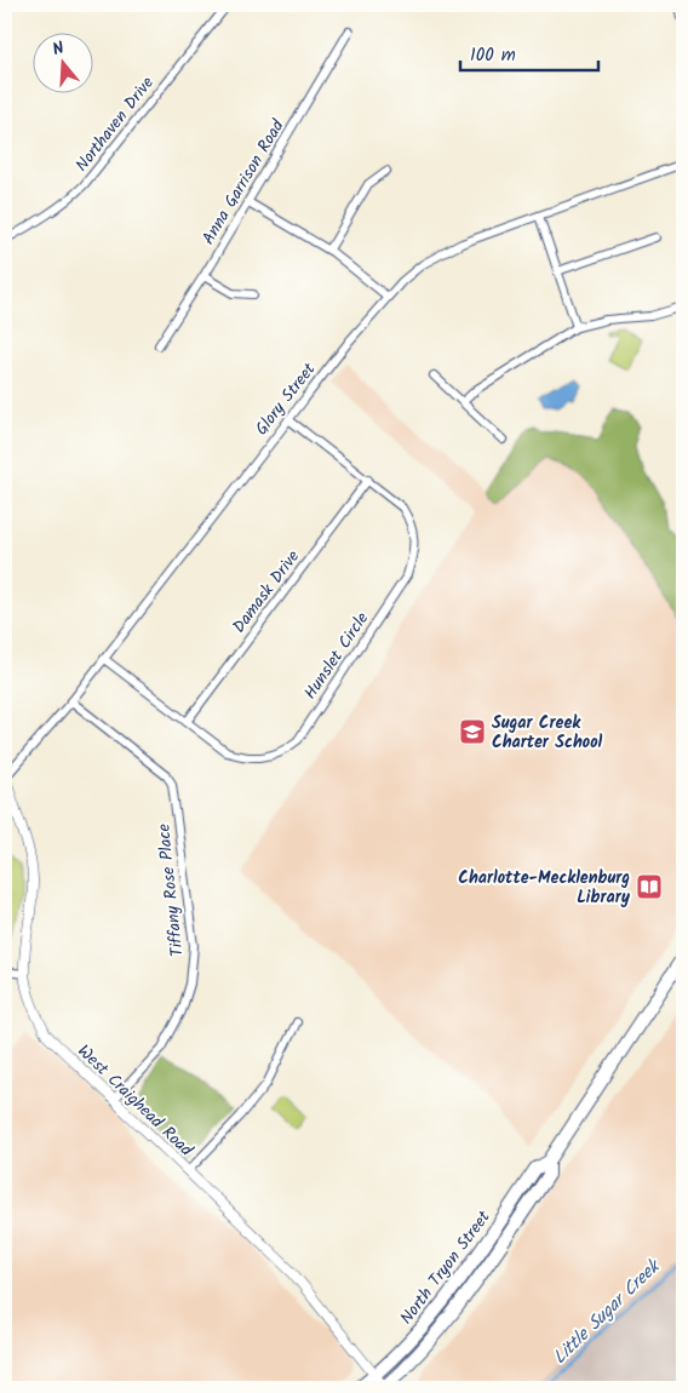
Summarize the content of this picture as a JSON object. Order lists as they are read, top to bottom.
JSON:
{
  "streets": {
    "main road": ["North Tryon Street"],
    "street": [
      "Northaven Drive",
      "Anna Garrison Road",
      "Glory Street",
      "Damask Drive",
      "Hunslet Circle",
      "Tiffany Rose Place",
      "West Craighead Road"
    ]
  },
  "crossings": [
    ["Glory Street", "Hunslet Circle"],
    ["Glory Street", "Tiffany Rose Place"],
    ["Glory Street", "West Craighead Road"],
    ["Damask Drive", "Hunslet Circle"],
    ["Tiffany Rose Place", "West Craighead Road"],
    ["West Craighead Road", "North Tryon Street"]
  ],
  "water": ["Little Sugar Creek"],
  "places": {
    "school or university": ["Sugar Creek Charter School"],
    "library": ["Charlotte-Mecklenburg Library"]
  },
  "scale_bar": "100 m",
  "north": "top"
}
